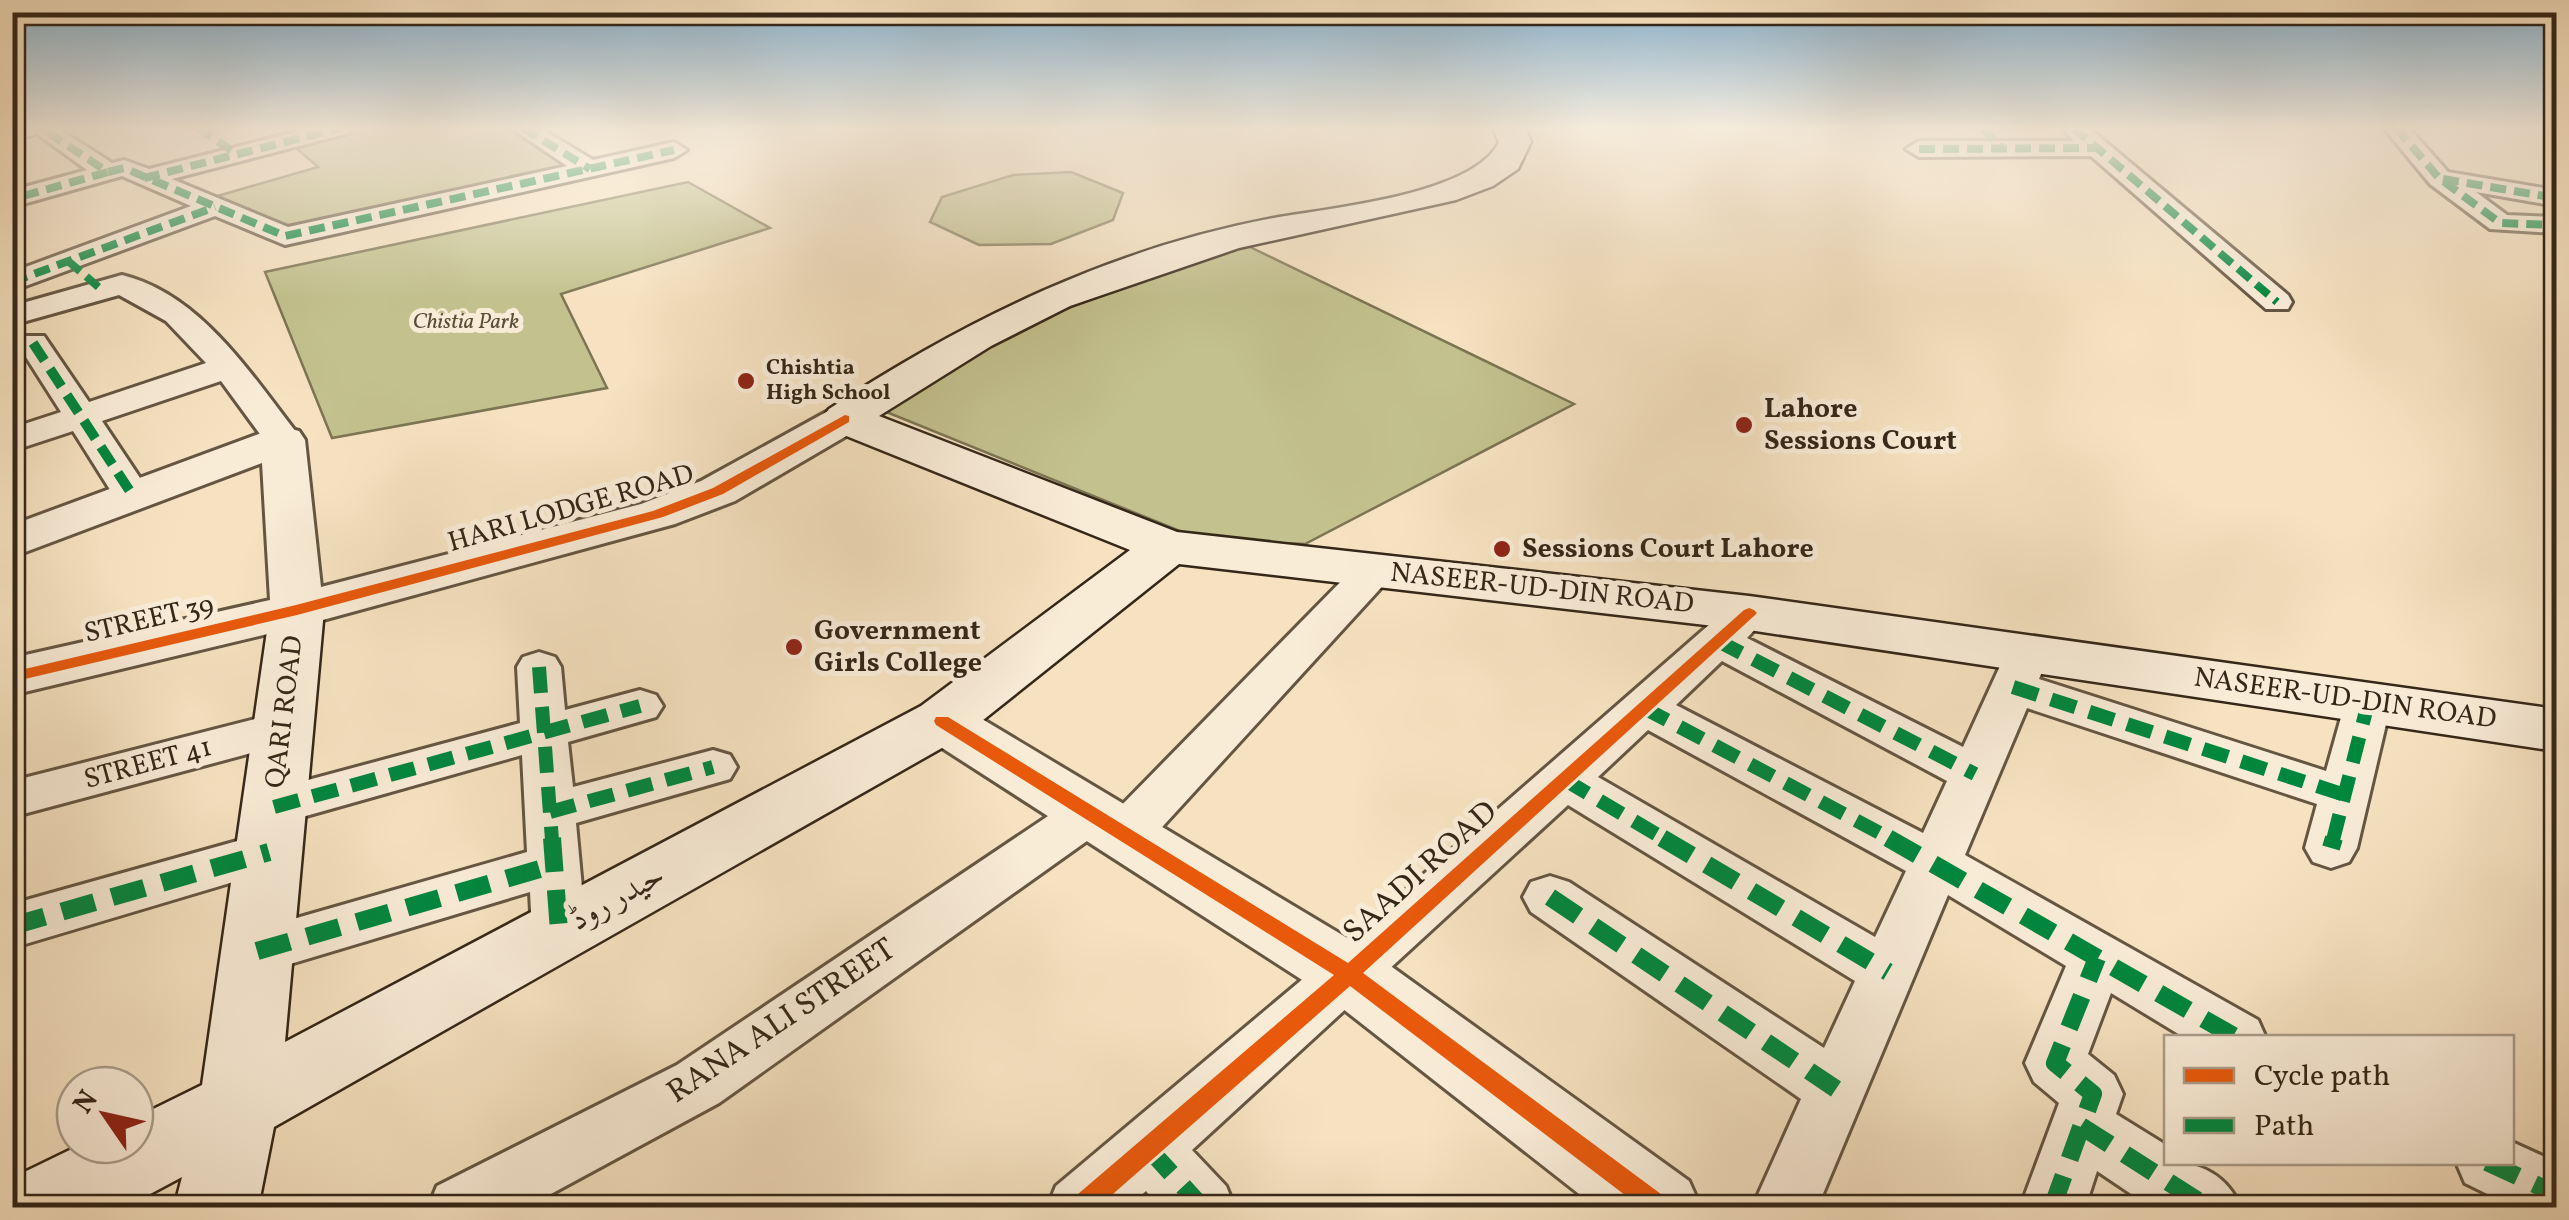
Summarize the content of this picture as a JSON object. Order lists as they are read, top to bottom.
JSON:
{
  "streets": {
    "main road": [
      "HARI LODGE ROAD",
      "NASEER-UD-DIN ROAD",
      "QARI ROAD",
      "حیدر روڈ"
    ],
    "street": [
      "STREET 39",
      "STREET 41",
      "SAADI ROAD",
      "RANA ALI STREET"
    ]
  },
  "crossings": [
    ["HARI LODGE ROAD", "NASEER-UD-DIN ROAD"],
    ["HARI LODGE ROAD", "STREET 39"],
    ["HARI LODGE ROAD", "QARI ROAD"],
    ["NASEER-UD-DIN ROAD", "SAADI ROAD"],
    ["NASEER-UD-DIN ROAD", "حیدر روڈ"],
    ["NASEER-UD-DIN ROAD", "RANA ALI STREET"],
    ["STREET 39", "QARI ROAD"],
    ["QARI ROAD", "STREET 41"],
    ["QARI ROAD", "حیدر روڈ"]
  ],
  "parks": ["Chistia Park"],
  "places": [
    "Chishtia High School",
    "Lahore Sessions Court",
    "Sessions Court Lahore",
    "Government Girls College"
  ],
  "legend": ["Cycle path", "Path"],
  "north": "top left"
}
